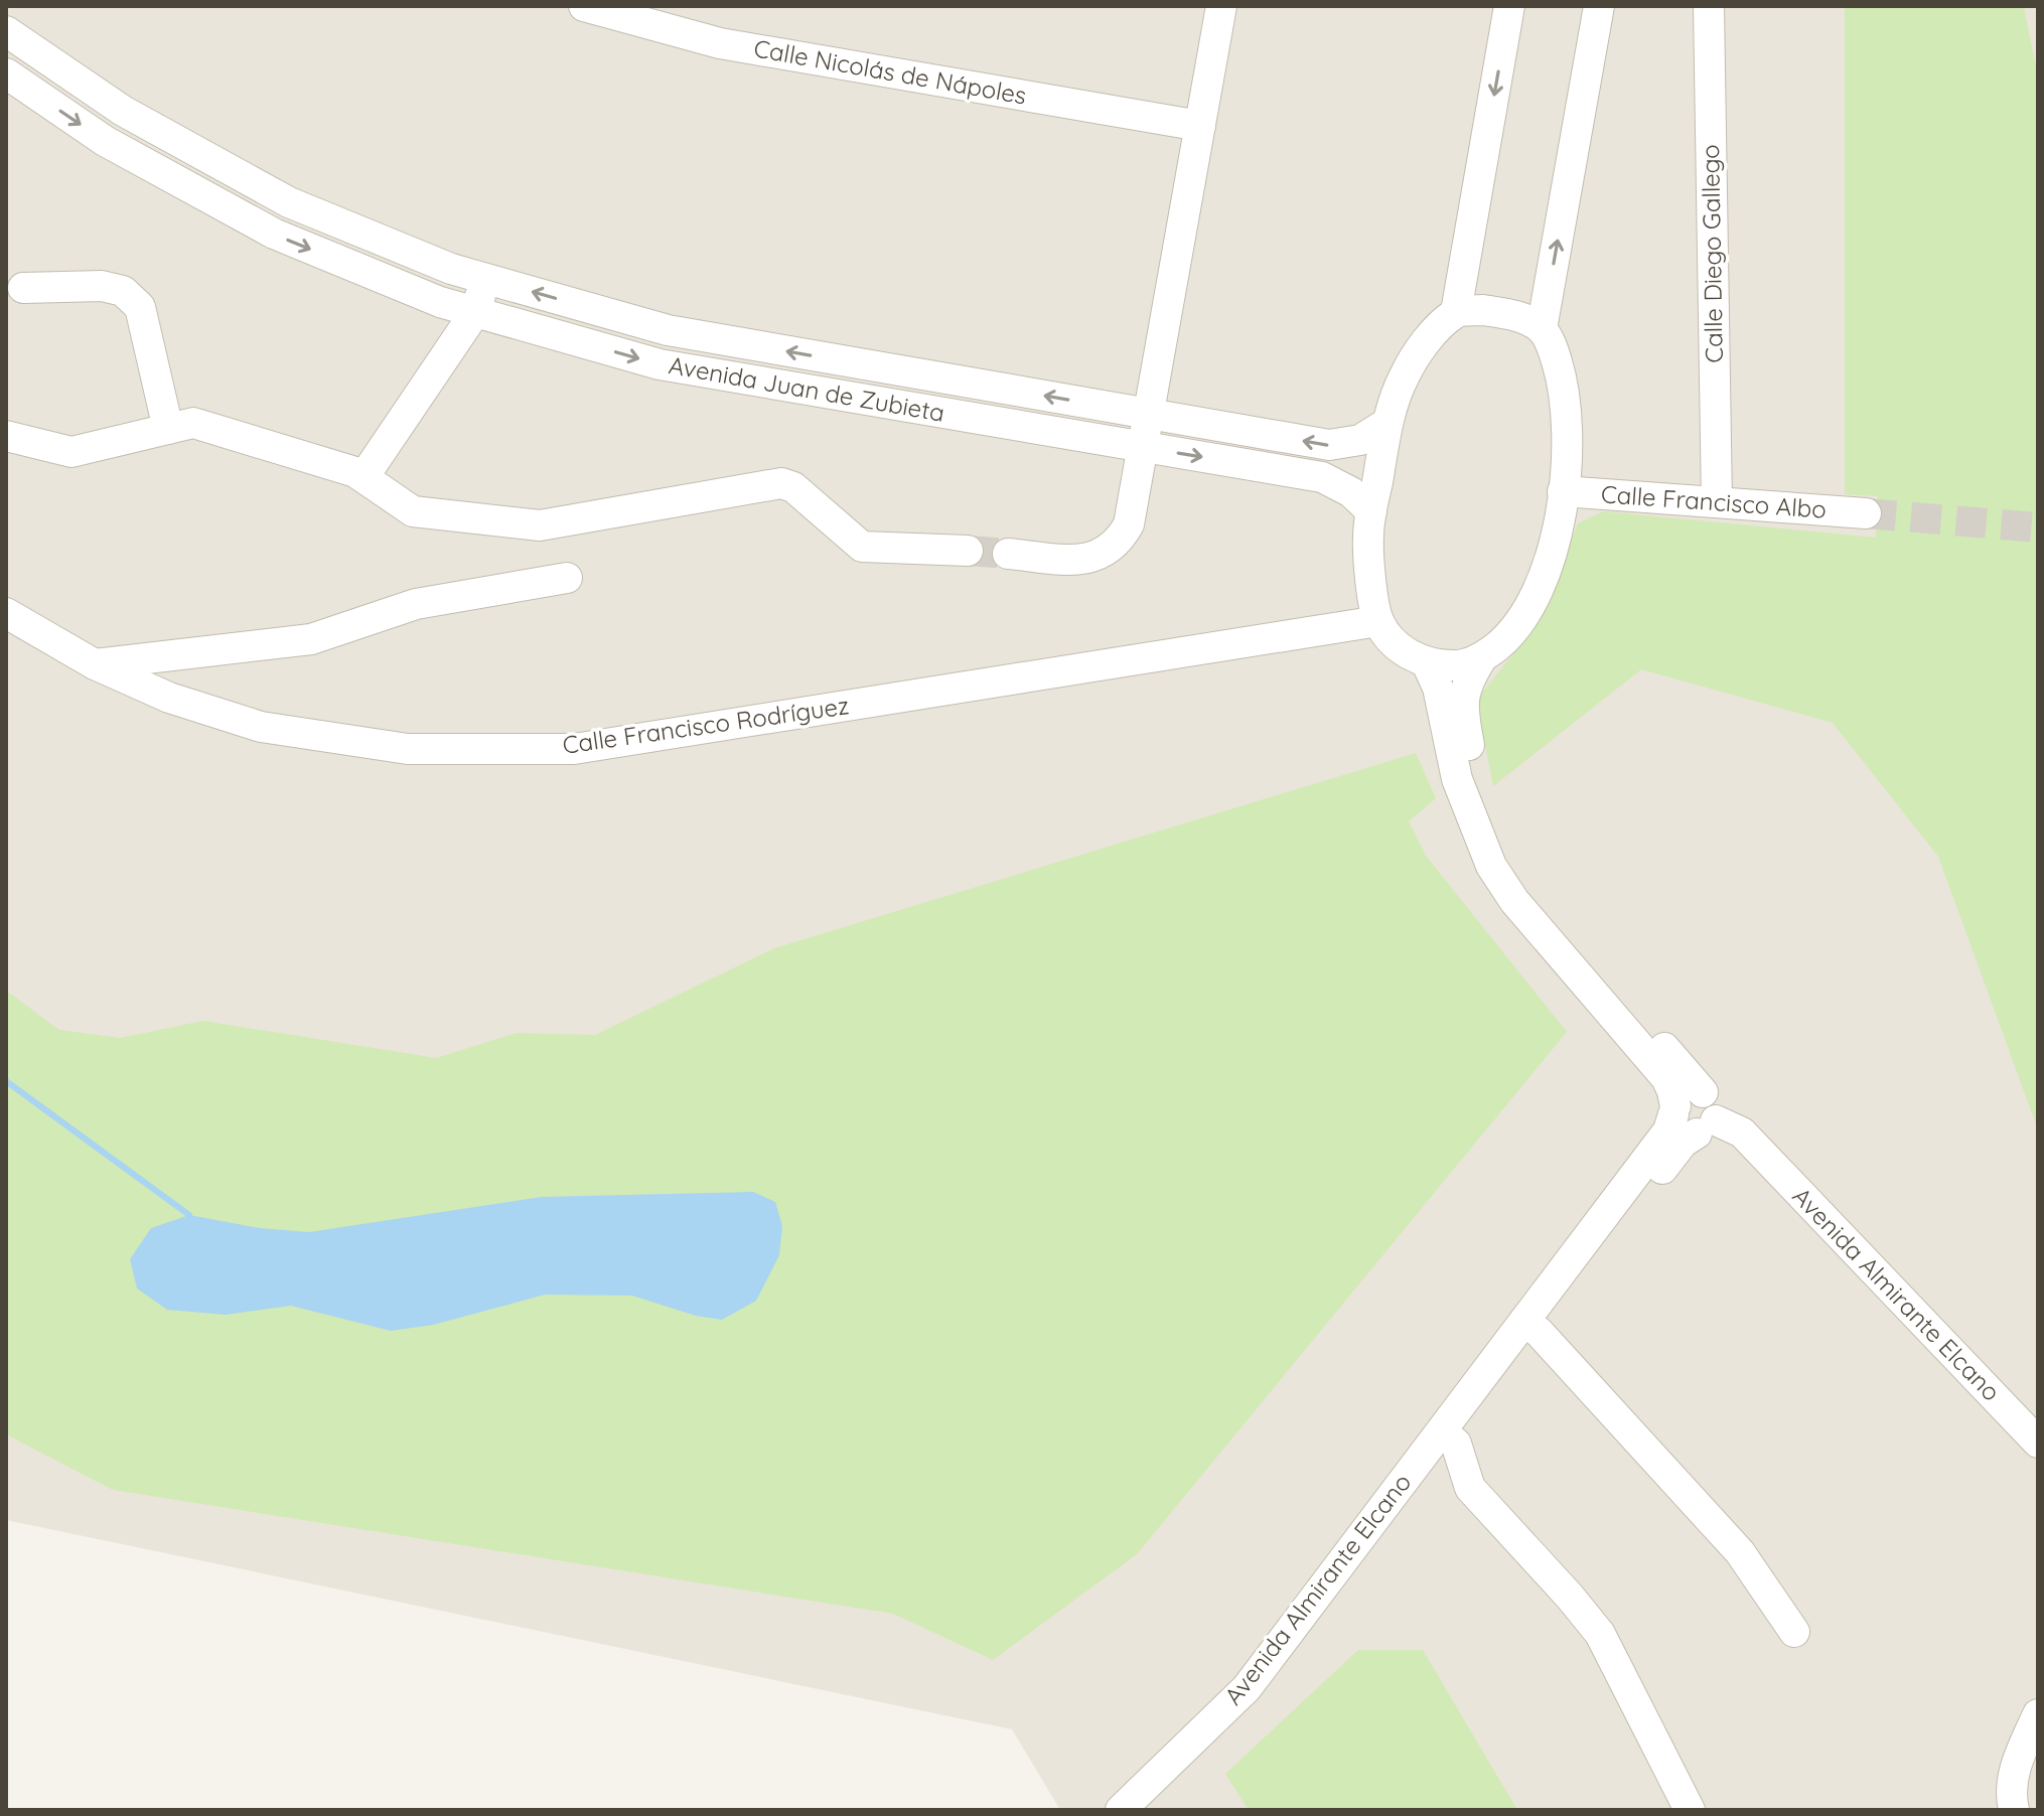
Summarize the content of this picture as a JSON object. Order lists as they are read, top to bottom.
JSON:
{
  "streets": {
    "street": [
      "Calle Nicolás de Nápoles",
      "Calle Diego Gallego",
      "Avenida Juan de Zubieta",
      "Calle Francisco Albo",
      "Calle Francisco Rodríguez",
      "Avenida Almirante Elcano"
    ]
  },
  "crossings": [
    ["Calle Diego Gallego", "Calle Francisco Albo"]
  ]
}
